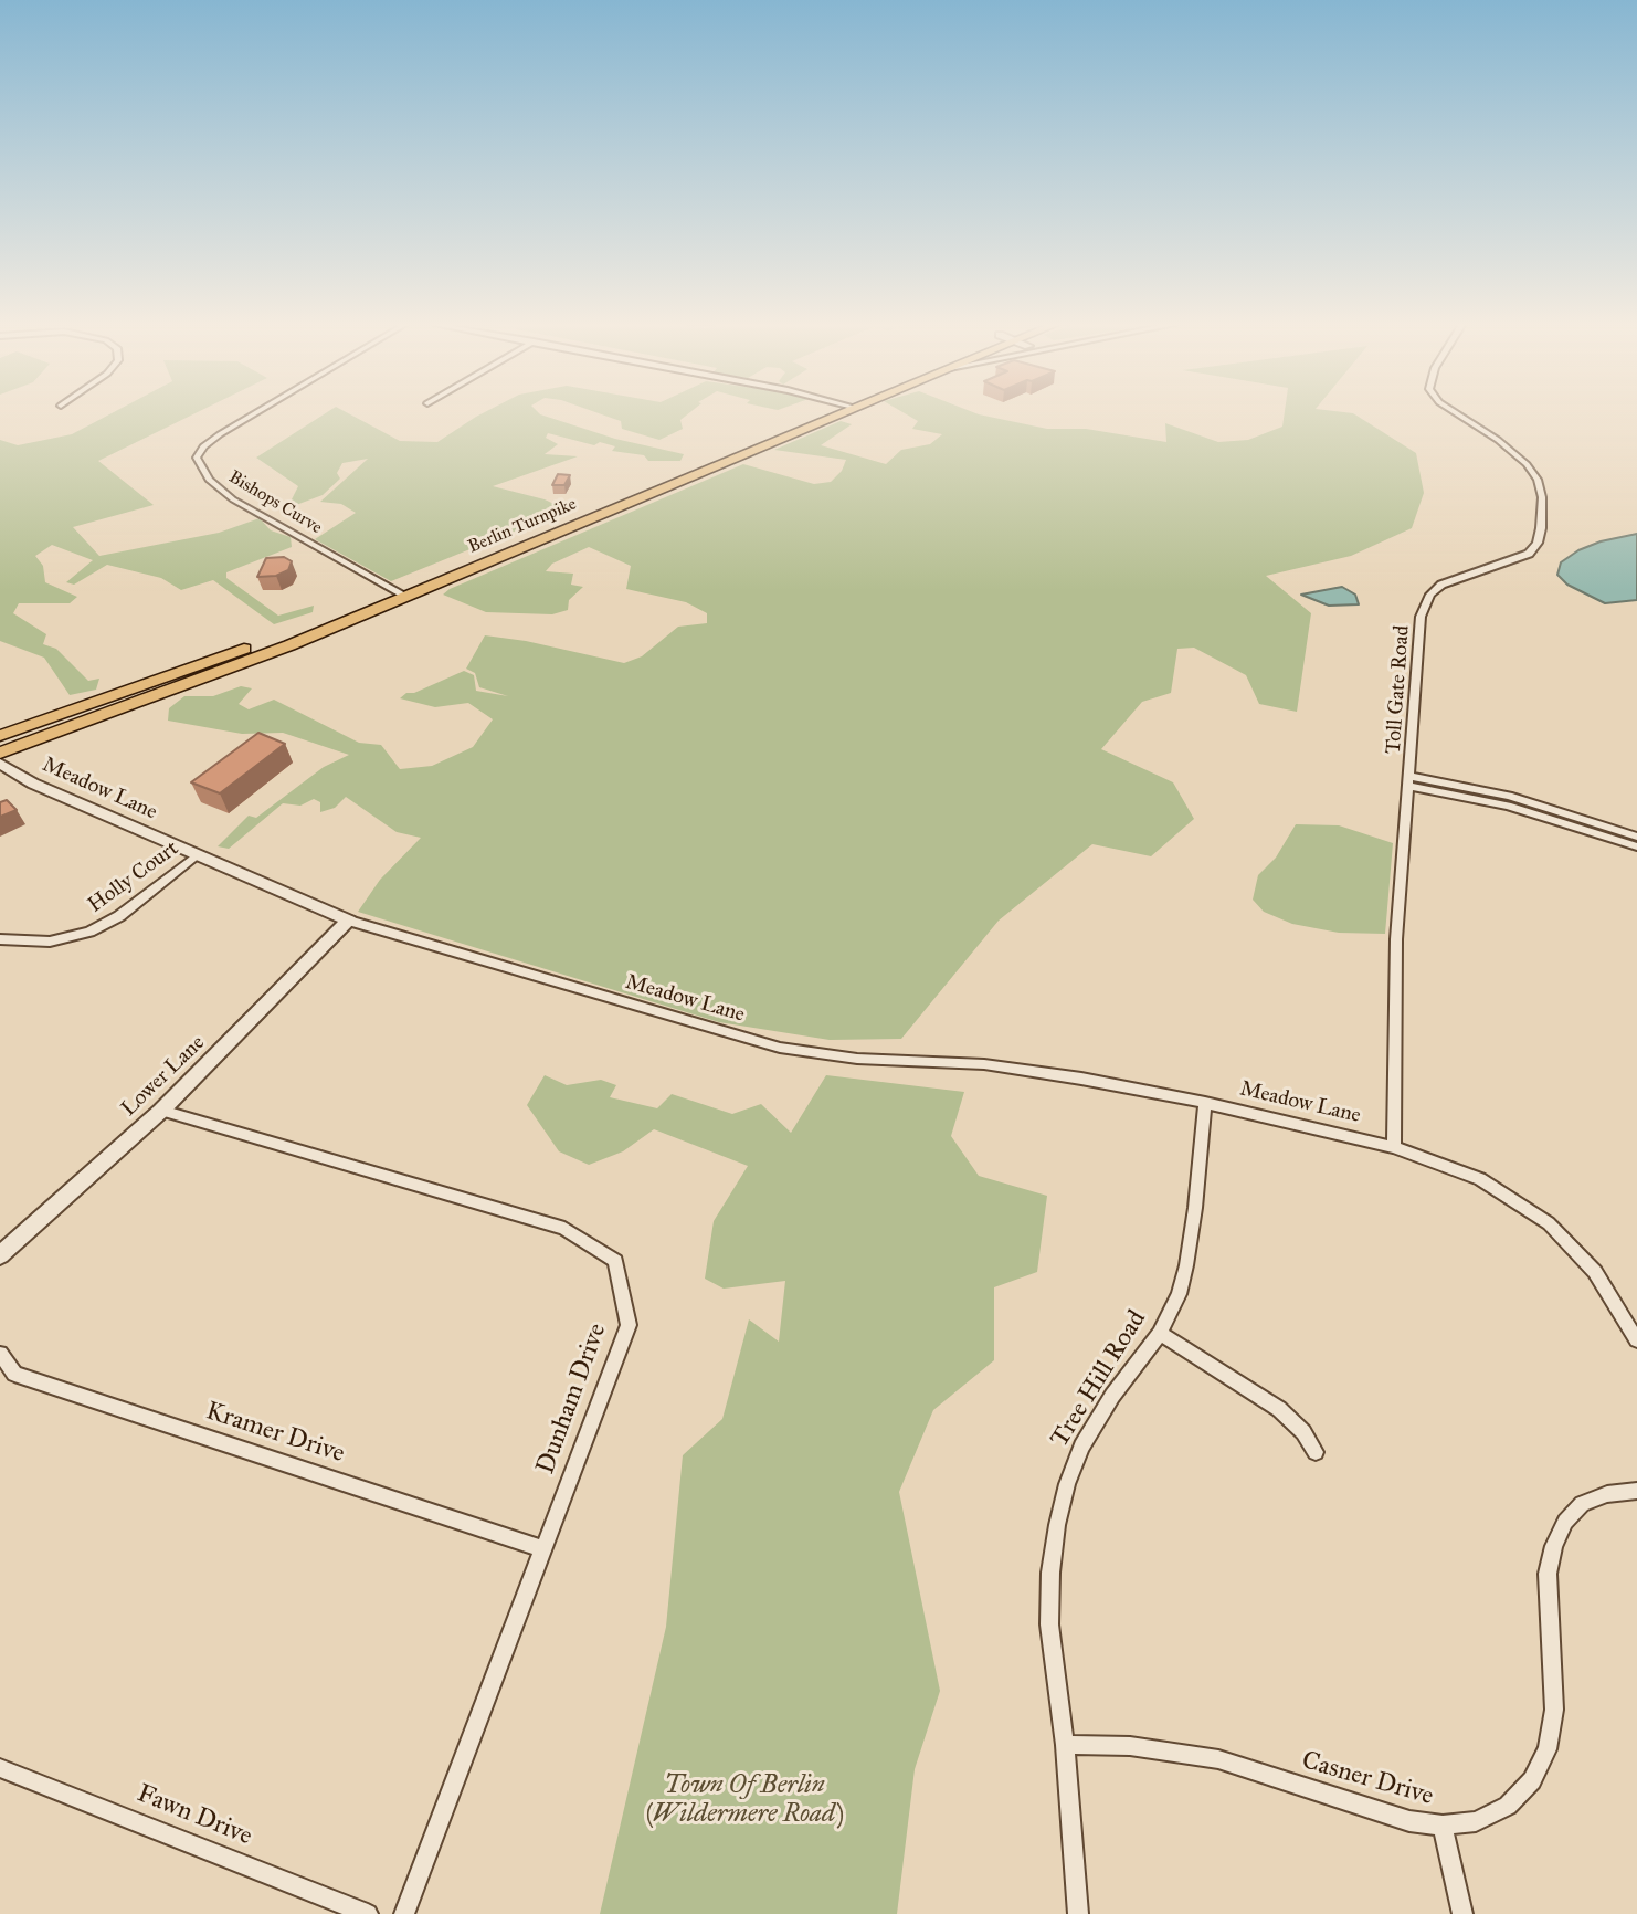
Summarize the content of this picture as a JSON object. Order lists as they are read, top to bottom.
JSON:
{
  "streets": {
    "highway": ["Berlin Turnpike"],
    "street": [
      "Bishops Curve",
      "Toll Gate Road",
      "Meadow Lane",
      "Holly Court",
      "Lower Lane",
      "Tree Hill Road",
      "Dunham Drive",
      "Kramer Drive",
      "Casner Drive",
      "Fawn Drive"
    ]
  },
  "crossings": [
    ["Bishops Curve", "Berlin Turnpike"],
    ["Toll Gate Road", "Meadow Lane"],
    ["Meadow Lane", "Holly Court"],
    ["Meadow Lane", "Lower Lane"],
    ["Meadow Lane", "Tree Hill Road"],
    ["Lower Lane", "Dunham Drive"],
    ["Tree Hill Road", "Casner Drive"],
    ["Dunham Drive", "Kramer Drive"]
  ],
  "parks": ["Town Of Berlin (Wildermere Road)"]
}
